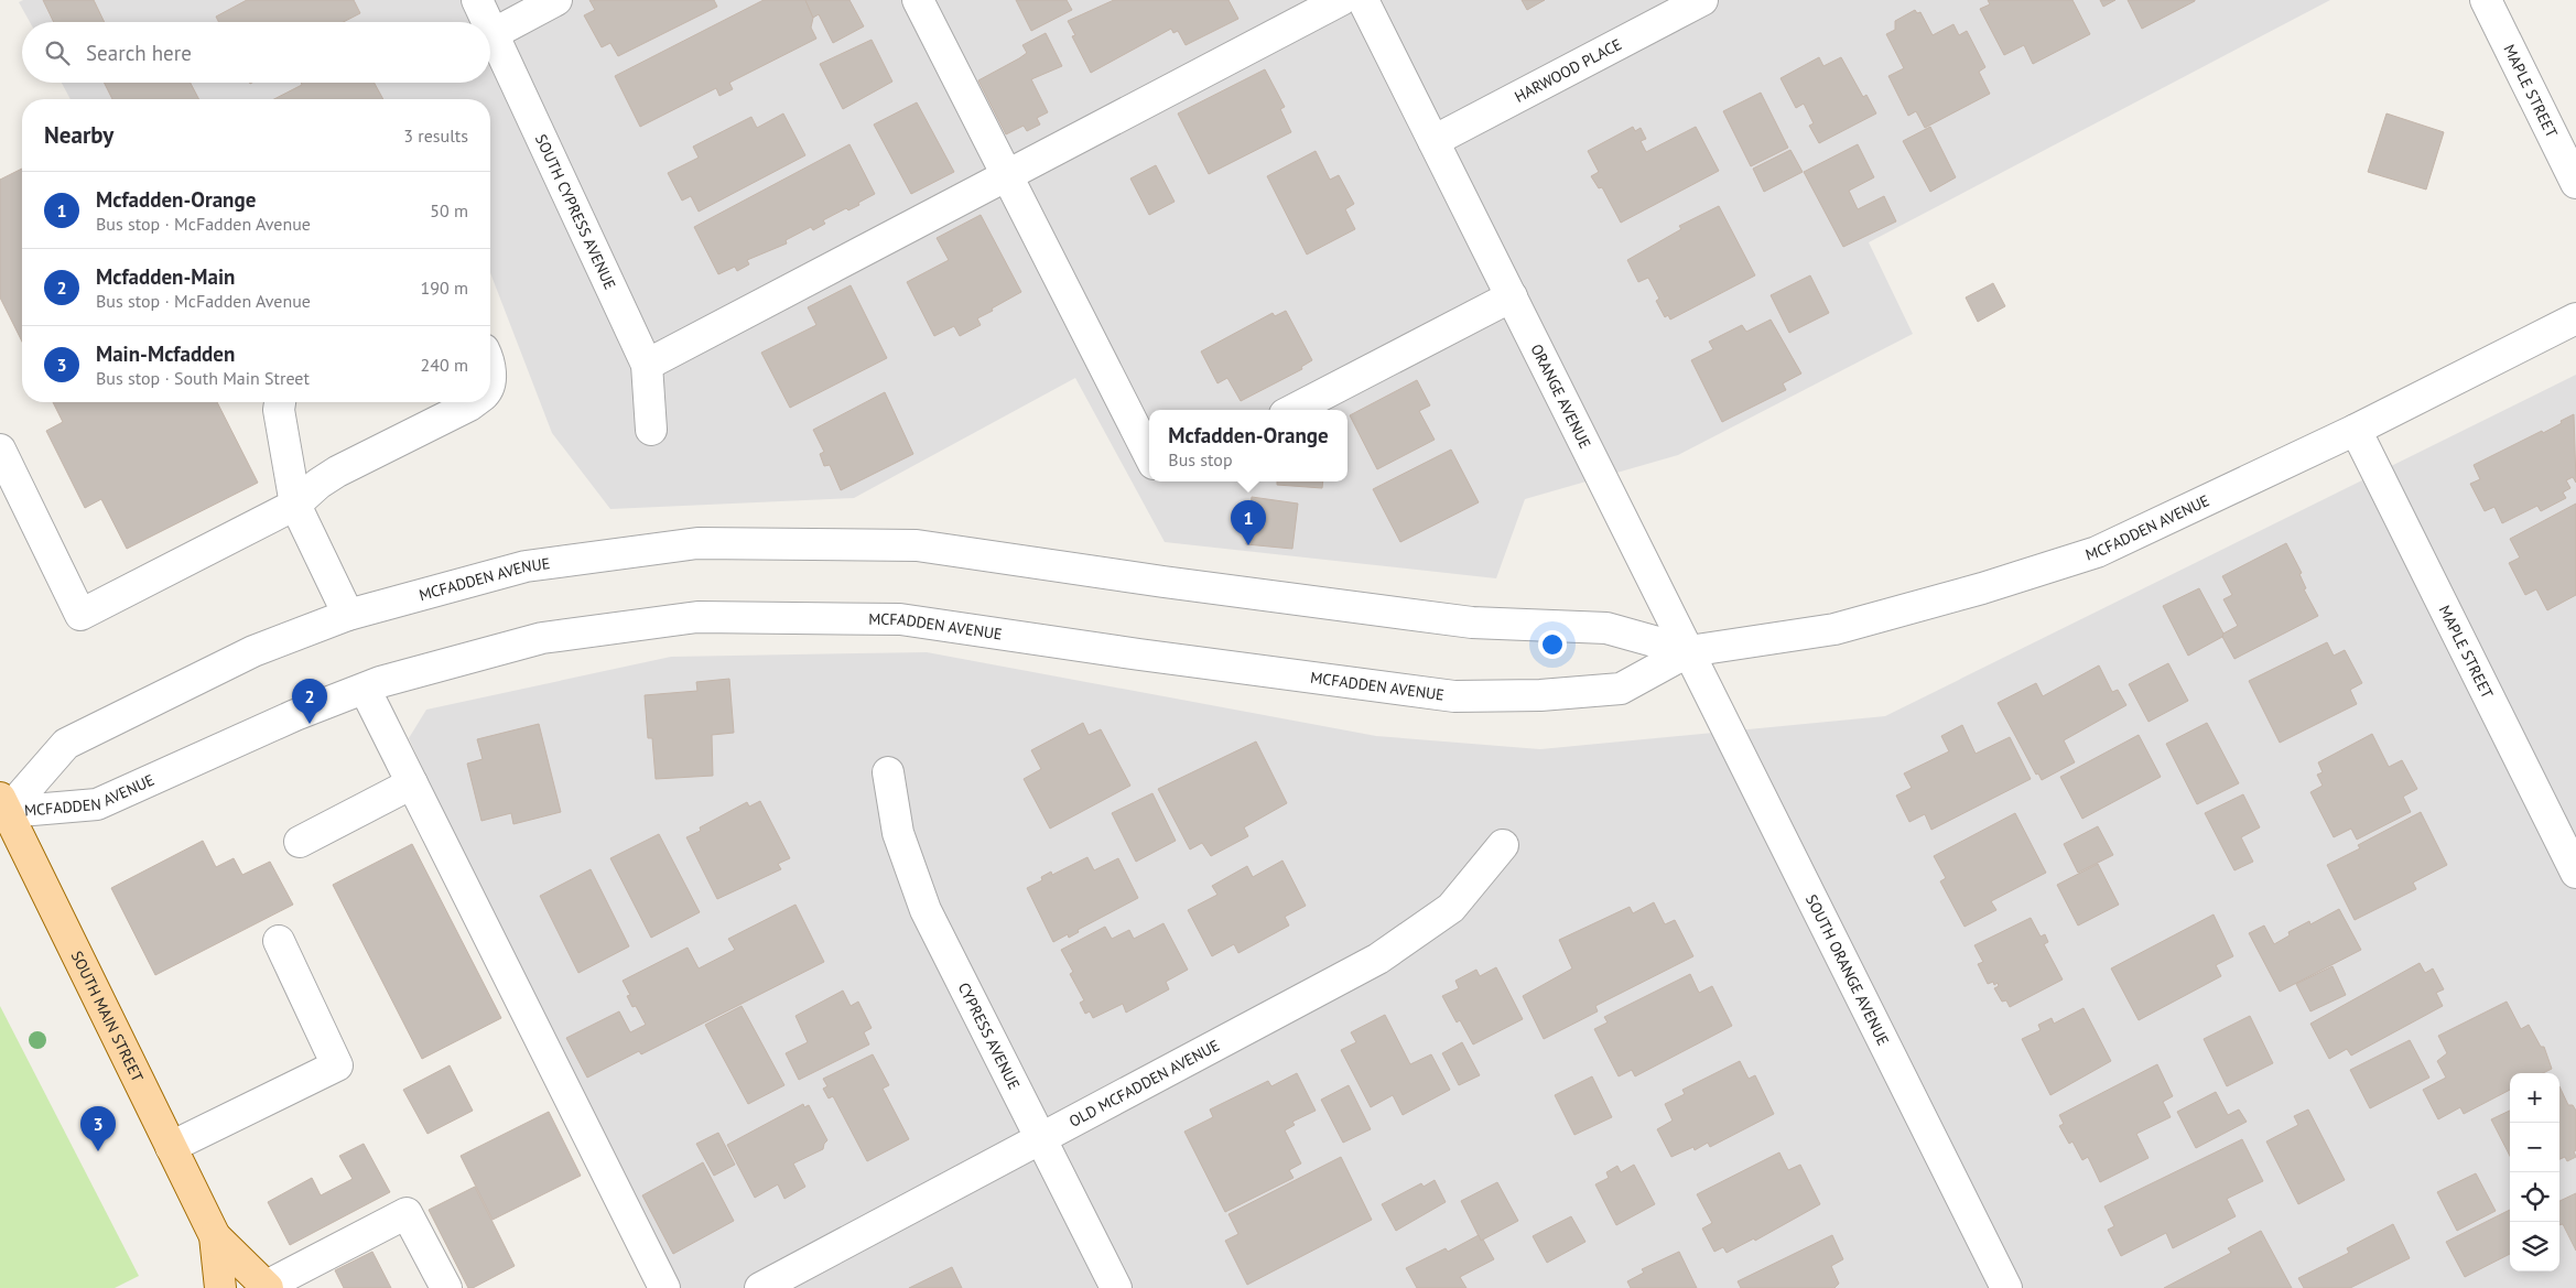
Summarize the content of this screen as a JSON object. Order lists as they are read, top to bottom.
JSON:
{
  "streets": {
    "main road": ["SOUTH MAIN STREET"],
    "street": [
      "HARWOOD PLACE",
      "MAPLE STREET",
      "SOUTH CYPRESS AVENUE",
      "ORANGE AVENUE",
      "MCFADDEN AVENUE",
      "SOUTH ORANGE AVENUE",
      "CYPRESS AVENUE",
      "OLD MCFADDEN AVENUE"
    ]
  },
  "crossings": [
    ["HARWOOD PLACE", "ORANGE AVENUE"],
    ["MAPLE STREET", "MCFADDEN AVENUE"],
    ["ORANGE AVENUE", "MCFADDEN AVENUE"],
    ["ORANGE AVENUE", "SOUTH ORANGE AVENUE"],
    ["MCFADDEN AVENUE", "SOUTH ORANGE AVENUE"],
    ["MCFADDEN AVENUE", "SOUTH MAIN STREET"],
    ["CYPRESS AVENUE", "OLD MCFADDEN AVENUE"]
  ],
  "page": {
    "search": "Search here",
    "heading": ["Nearby", "3 results"],
    "list": [
      {
        "mark": "1",
        "name": "Mcfadden-Orange",
        "note": "Bus stop · McFadden Avenue",
        "value": "50 m"
      },
      {
        "mark": "2",
        "name": "Mcfadden-Main",
        "note": "Bus stop · McFadden Avenue",
        "value": "190 m"
      },
      {
        "mark": "3",
        "name": "Main-Mcfadden",
        "note": "Bus stop · South Main Street",
        "value": "240 m"
      }
    ],
    "popup": ["Mcfadden-Orange", "Bus stop"],
    "pins": ["1", "2", "3"],
    "map_buttons": ["+", "−"]
  }
}
